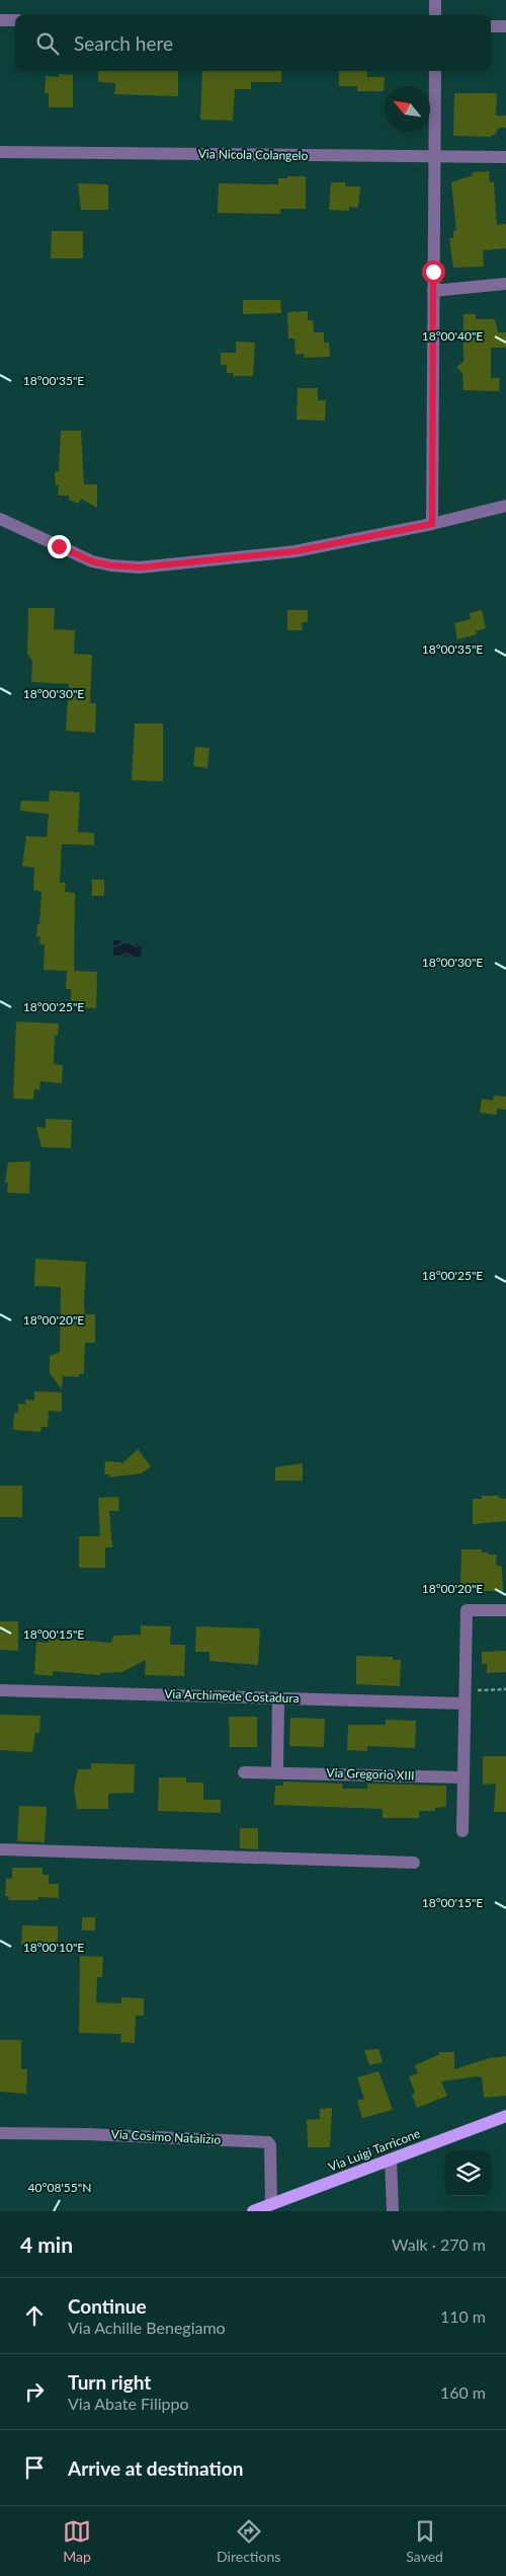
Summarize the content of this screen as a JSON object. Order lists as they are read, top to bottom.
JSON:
{
  "streets": {
    "main road": ["Via Luigi Tarricone"],
    "street": [
      "Via Nicola Colangelo",
      "Via Archimede Costadura",
      "Via Gregorio XIII",
      "Via Cosimo Natalizio"
    ]
  },
  "crossings": [
    ["Via Cosimo Natalizio", "Via Luigi Tarricone"]
  ],
  "north": "top left",
  "page": {
    "search": "Search here",
    "heading": ["4 min", "Walk · 270 m"],
    "list": [
      ["Continue", "Via Achille Benegiamo", "110 m"],
      ["Turn right", "Via Abate Filippo", "160 m"],
      "Arrive at destination"
    ],
    "nav": ["Map", "Directions", "Saved"]
  },
  "coordinates": [
    "18°00'40\"E",
    "18°00'35\"E",
    "18°00'30\"E",
    "18°00'25\"E",
    "18°00'20\"E",
    "18°00'15\"E",
    "18°00'10\"E",
    "40°08'55\"N"
  ]
}
